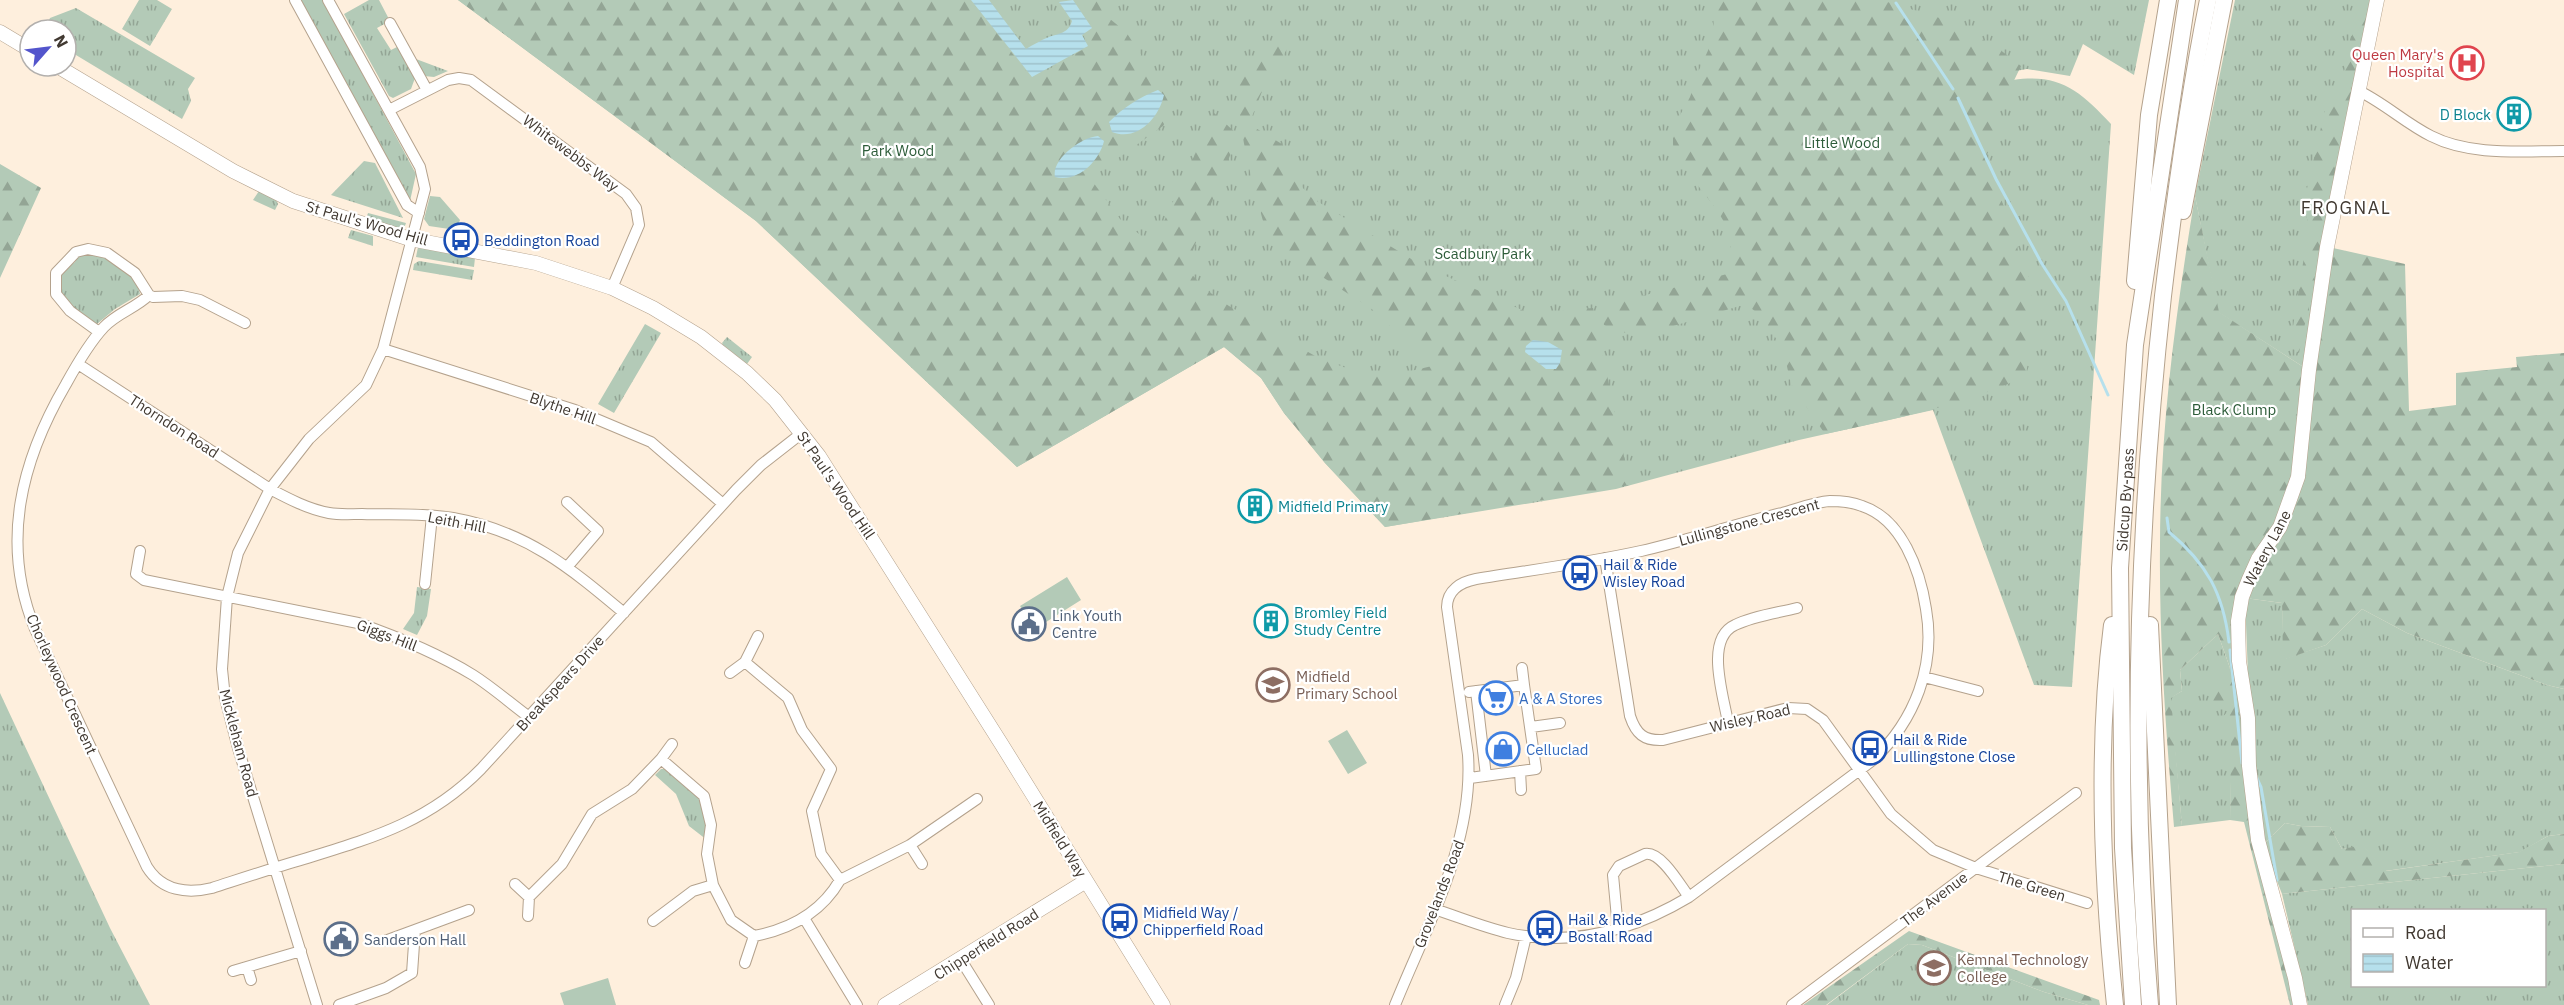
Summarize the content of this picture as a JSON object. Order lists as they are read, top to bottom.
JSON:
{
  "streets": {
    "highway": ["Sidcup By-pass"],
    "street": [
      "Whitewebbs Way",
      "St Paul's Wood Hill",
      "Blythe Hill",
      "Thorndon Road",
      "Leith Hill",
      "Lullingstone Crescent",
      "Watery Lane",
      "Giggs Hill",
      "Breakspears Drive",
      "Chorleywood Crescent",
      "Wisley Road",
      "Mickleham Road",
      "Midfield Way",
      "The Green",
      "Grovelands Road",
      "The Avenue",
      "Chipperfield Road"
    ]
  },
  "crossings": [
    ["Whitewebbs Way", "St Paul's Wood Hill"],
    ["St Paul's Wood Hill", "Breakspears Drive"],
    ["St Paul's Wood Hill", "Mickleham Road"],
    ["St Paul's Wood Hill", "Midfield Way"],
    ["Blythe Hill", "Breakspears Drive"],
    ["Blythe Hill", "Mickleham Road"],
    ["Thorndon Road", "Leith Hill"],
    ["Thorndon Road", "Chorleywood Crescent"],
    ["Thorndon Road", "Mickleham Road"],
    ["Leith Hill", "Breakspears Drive"],
    ["Leith Hill", "Mickleham Road"],
    ["Lullingstone Crescent", "Wisley Road"],
    ["Lullingstone Crescent", "Grovelands Road"],
    ["Giggs Hill", "Breakspears Drive"],
    ["Giggs Hill", "Mickleham Road"],
    ["Breakspears Drive", "Chorleywood Crescent"],
    ["Breakspears Drive", "Mickleham Road"],
    ["Chorleywood Crescent", "Mickleham Road"],
    ["Wisley Road", "The Green"],
    ["Wisley Road", "The Avenue"],
    ["Midfield Way", "Chipperfield Road"],
    ["The Green", "The Avenue"]
  ],
  "districts": ["FROGNAL"],
  "parks": [
    "Little Wood",
    "Park Wood",
    "Scadbury Park",
    "Black Clump"
  ],
  "places": {
    "hospital": ["Queen Mary's Hospital"],
    "building": ["D Block", "Midfield Primary", "Bromley Field Study Centre"],
    "bus stop": [
      "Beddington Road",
      "Hail & Ride Wisley Road",
      "Hail & Ride Lullingstone Close",
      "Midfield Way / Chipperfield Road",
      "Hail & Ride Bostall Road"
    ],
    "public building": ["Link Youth Centre", "Sanderson Hall"],
    "school or university": ["Midfield Primary School", "Kemnal Technology College"],
    "supermarket": ["A & A Stores"],
    "shop": ["Celluclad"]
  },
  "legend": ["Road", "Water"],
  "north": "top right"
}
